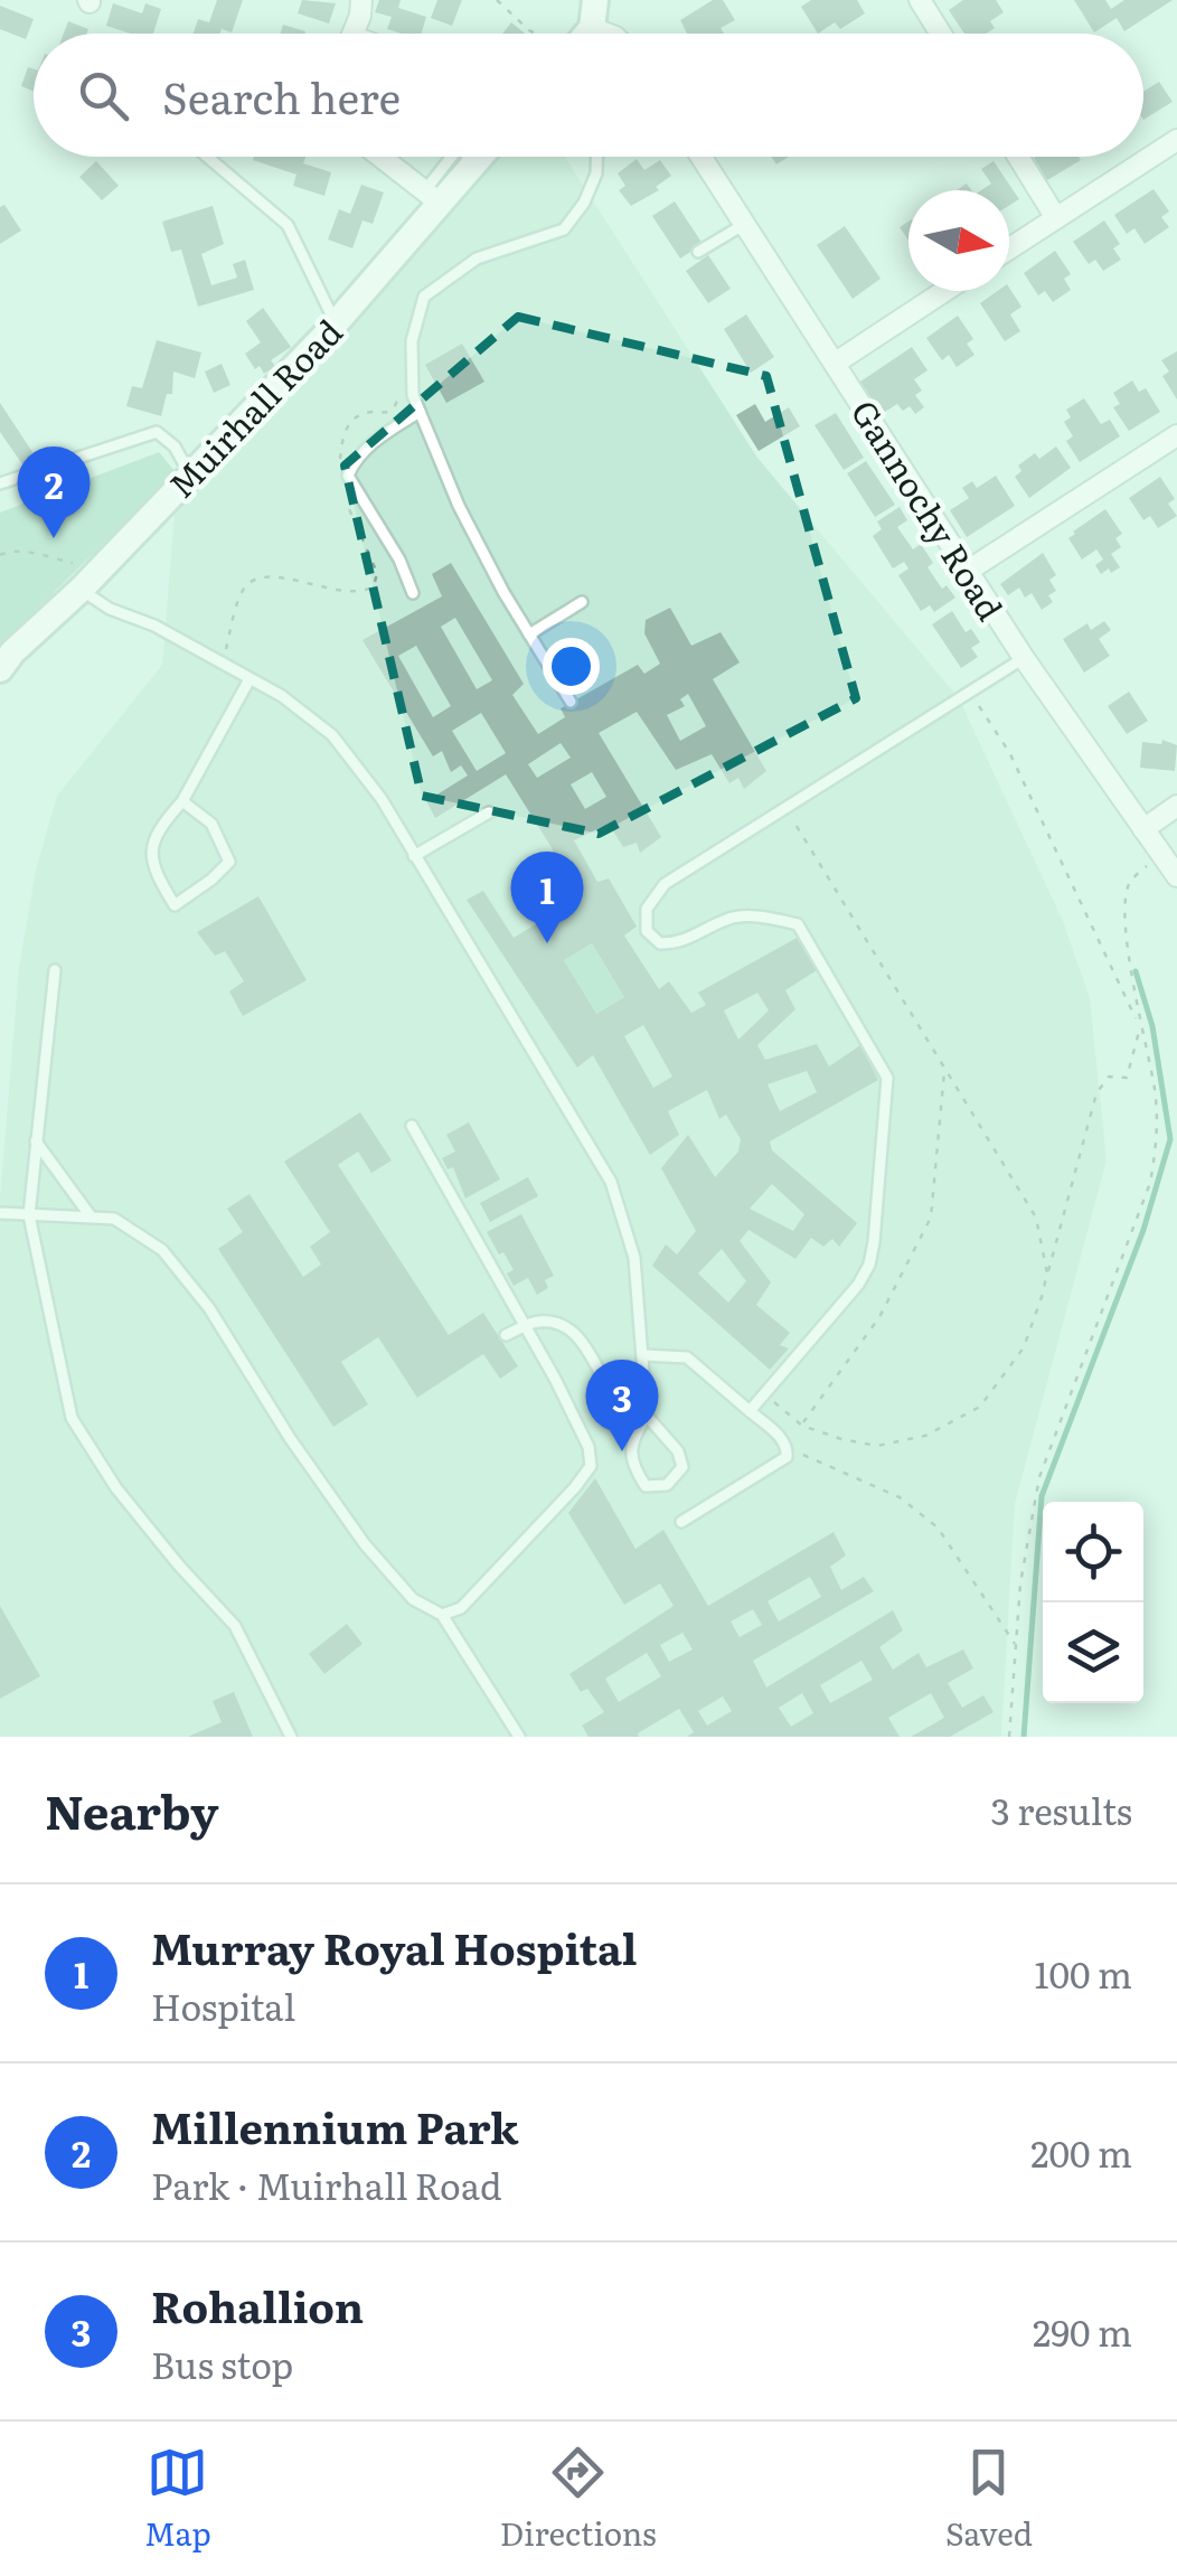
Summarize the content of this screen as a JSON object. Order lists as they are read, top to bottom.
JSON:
{
  "streets": {
    "street": ["Muirhall Road", "Gannochy Road"]
  },
  "north": "right",
  "page": {
    "search": "Search here",
    "pins": ["2", "1", "3"],
    "heading": ["Nearby", "3 results"],
    "list": [
      {
        "mark": "1",
        "name": "Murray Royal Hospital",
        "note": "Hospital",
        "value": "100 m"
      },
      {
        "mark": "2",
        "name": "Millennium Park",
        "note": "Park · Muirhall Road",
        "value": "200 m"
      },
      {
        "mark": "3",
        "name": "Rohallion",
        "note": "Bus stop",
        "value": "290 m"
      }
    ],
    "nav": ["Map", "Directions", "Saved"]
  }
}
